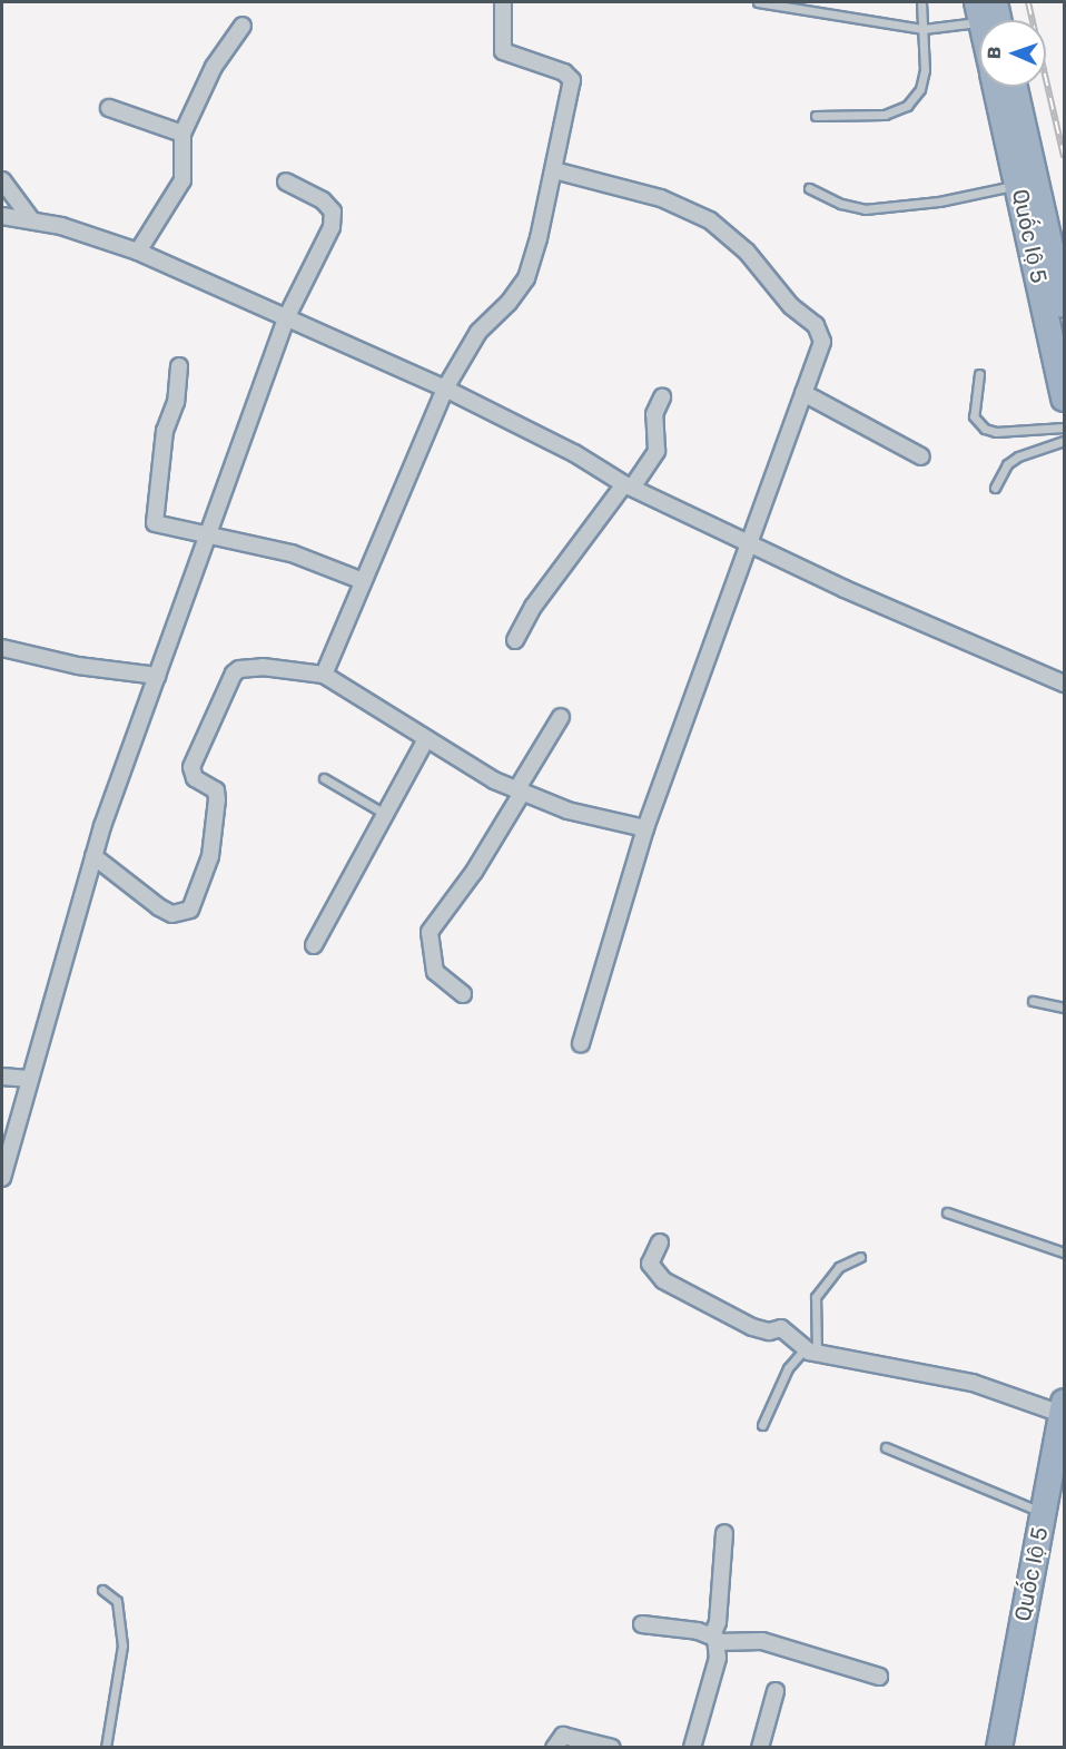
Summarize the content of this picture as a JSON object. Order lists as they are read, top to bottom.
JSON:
{
  "streets": {
    "highway": ["Quốc lộ 5"]
  },
  "north": "left"
}
